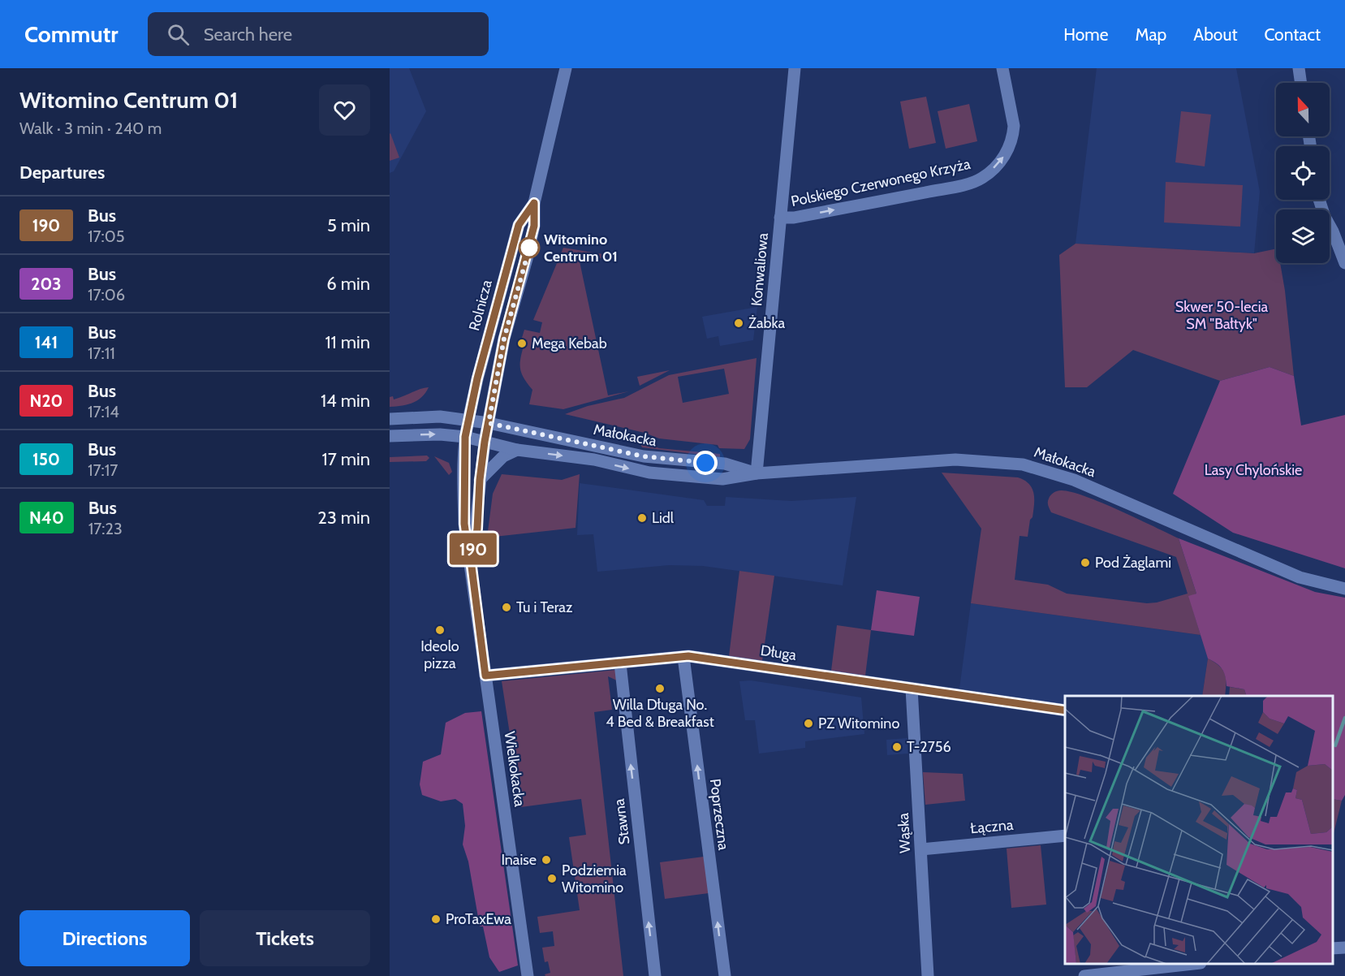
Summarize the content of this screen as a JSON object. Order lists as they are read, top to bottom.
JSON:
{
  "streets": {
    "street": [
      "Polskiego Czerwonego Krzyża",
      "Konwaliowa",
      "Rolnicza",
      "Małokacka",
      "Długa",
      "Wielkokacka",
      "Poprzeczna",
      "Stawna",
      "Łączna",
      "Wąska"
    ]
  },
  "crossings": [
    ["Polskiego Czerwonego Krzyża", "Konwaliowa"],
    ["Konwaliowa", "Małokacka"],
    ["Rolnicza", "Małokacka"],
    ["Rolnicza", "Wielkokacka"],
    ["Małokacka", "Wielkokacka"],
    ["Długa", "Wielkokacka"],
    ["Długa", "Poprzeczna"],
    ["Długa", "Stawna"],
    ["Długa", "Wąska"],
    ["Łączna", "Wąska"]
  ],
  "one_way": ["Polskiego Czerwonego Krzyża", "Poprzeczna", "Stawna"],
  "parks": ["Skwer 50-lecia SM \"Bałtyk\"", "Lasy Chylońskie"],
  "places": [
    "Witomino Centrum 01",
    "Żabka",
    "Mega Kebab",
    "Lidl",
    "Pod Żaglami",
    "Tu i Teraz",
    "Ideolo pizza",
    "Willa Długa No. 4 Bed & Breakfast",
    "PZ Witomino",
    "T-2756",
    "Inaise",
    "Podziemia Witomino",
    "ProTaxEwa"
  ],
  "lines": ["bus line 190"],
  "north": "top",
  "page": {
    "header": "Commutr",
    "search": "Search here",
    "nav": [
      "Home",
      "Map",
      "About",
      "Contact"
    ],
    "heading": [
      ["Witomino Centrum 01", "Walk · 3 min · 240 m"],
      "Departures"
    ],
    "on_map": "190",
    "list": [
      {
        "mark": "190",
        "name": "Bus",
        "note": "17:05",
        "value": "5 min"
      },
      {
        "mark": "203",
        "name": "Bus",
        "note": "17:06",
        "value": "6 min"
      },
      {
        "mark": "141",
        "name": "Bus",
        "note": "17:11",
        "value": "11 min"
      },
      {
        "mark": "N20",
        "name": "Bus",
        "note": "17:14",
        "value": "14 min"
      },
      {
        "mark": "150",
        "name": "Bus",
        "note": "17:17",
        "value": "17 min"
      },
      {
        "mark": "N40",
        "name": "Bus",
        "note": "17:23",
        "value": "23 min"
      }
    ],
    "buttons": ["Directions", "Tickets"]
  }
}
